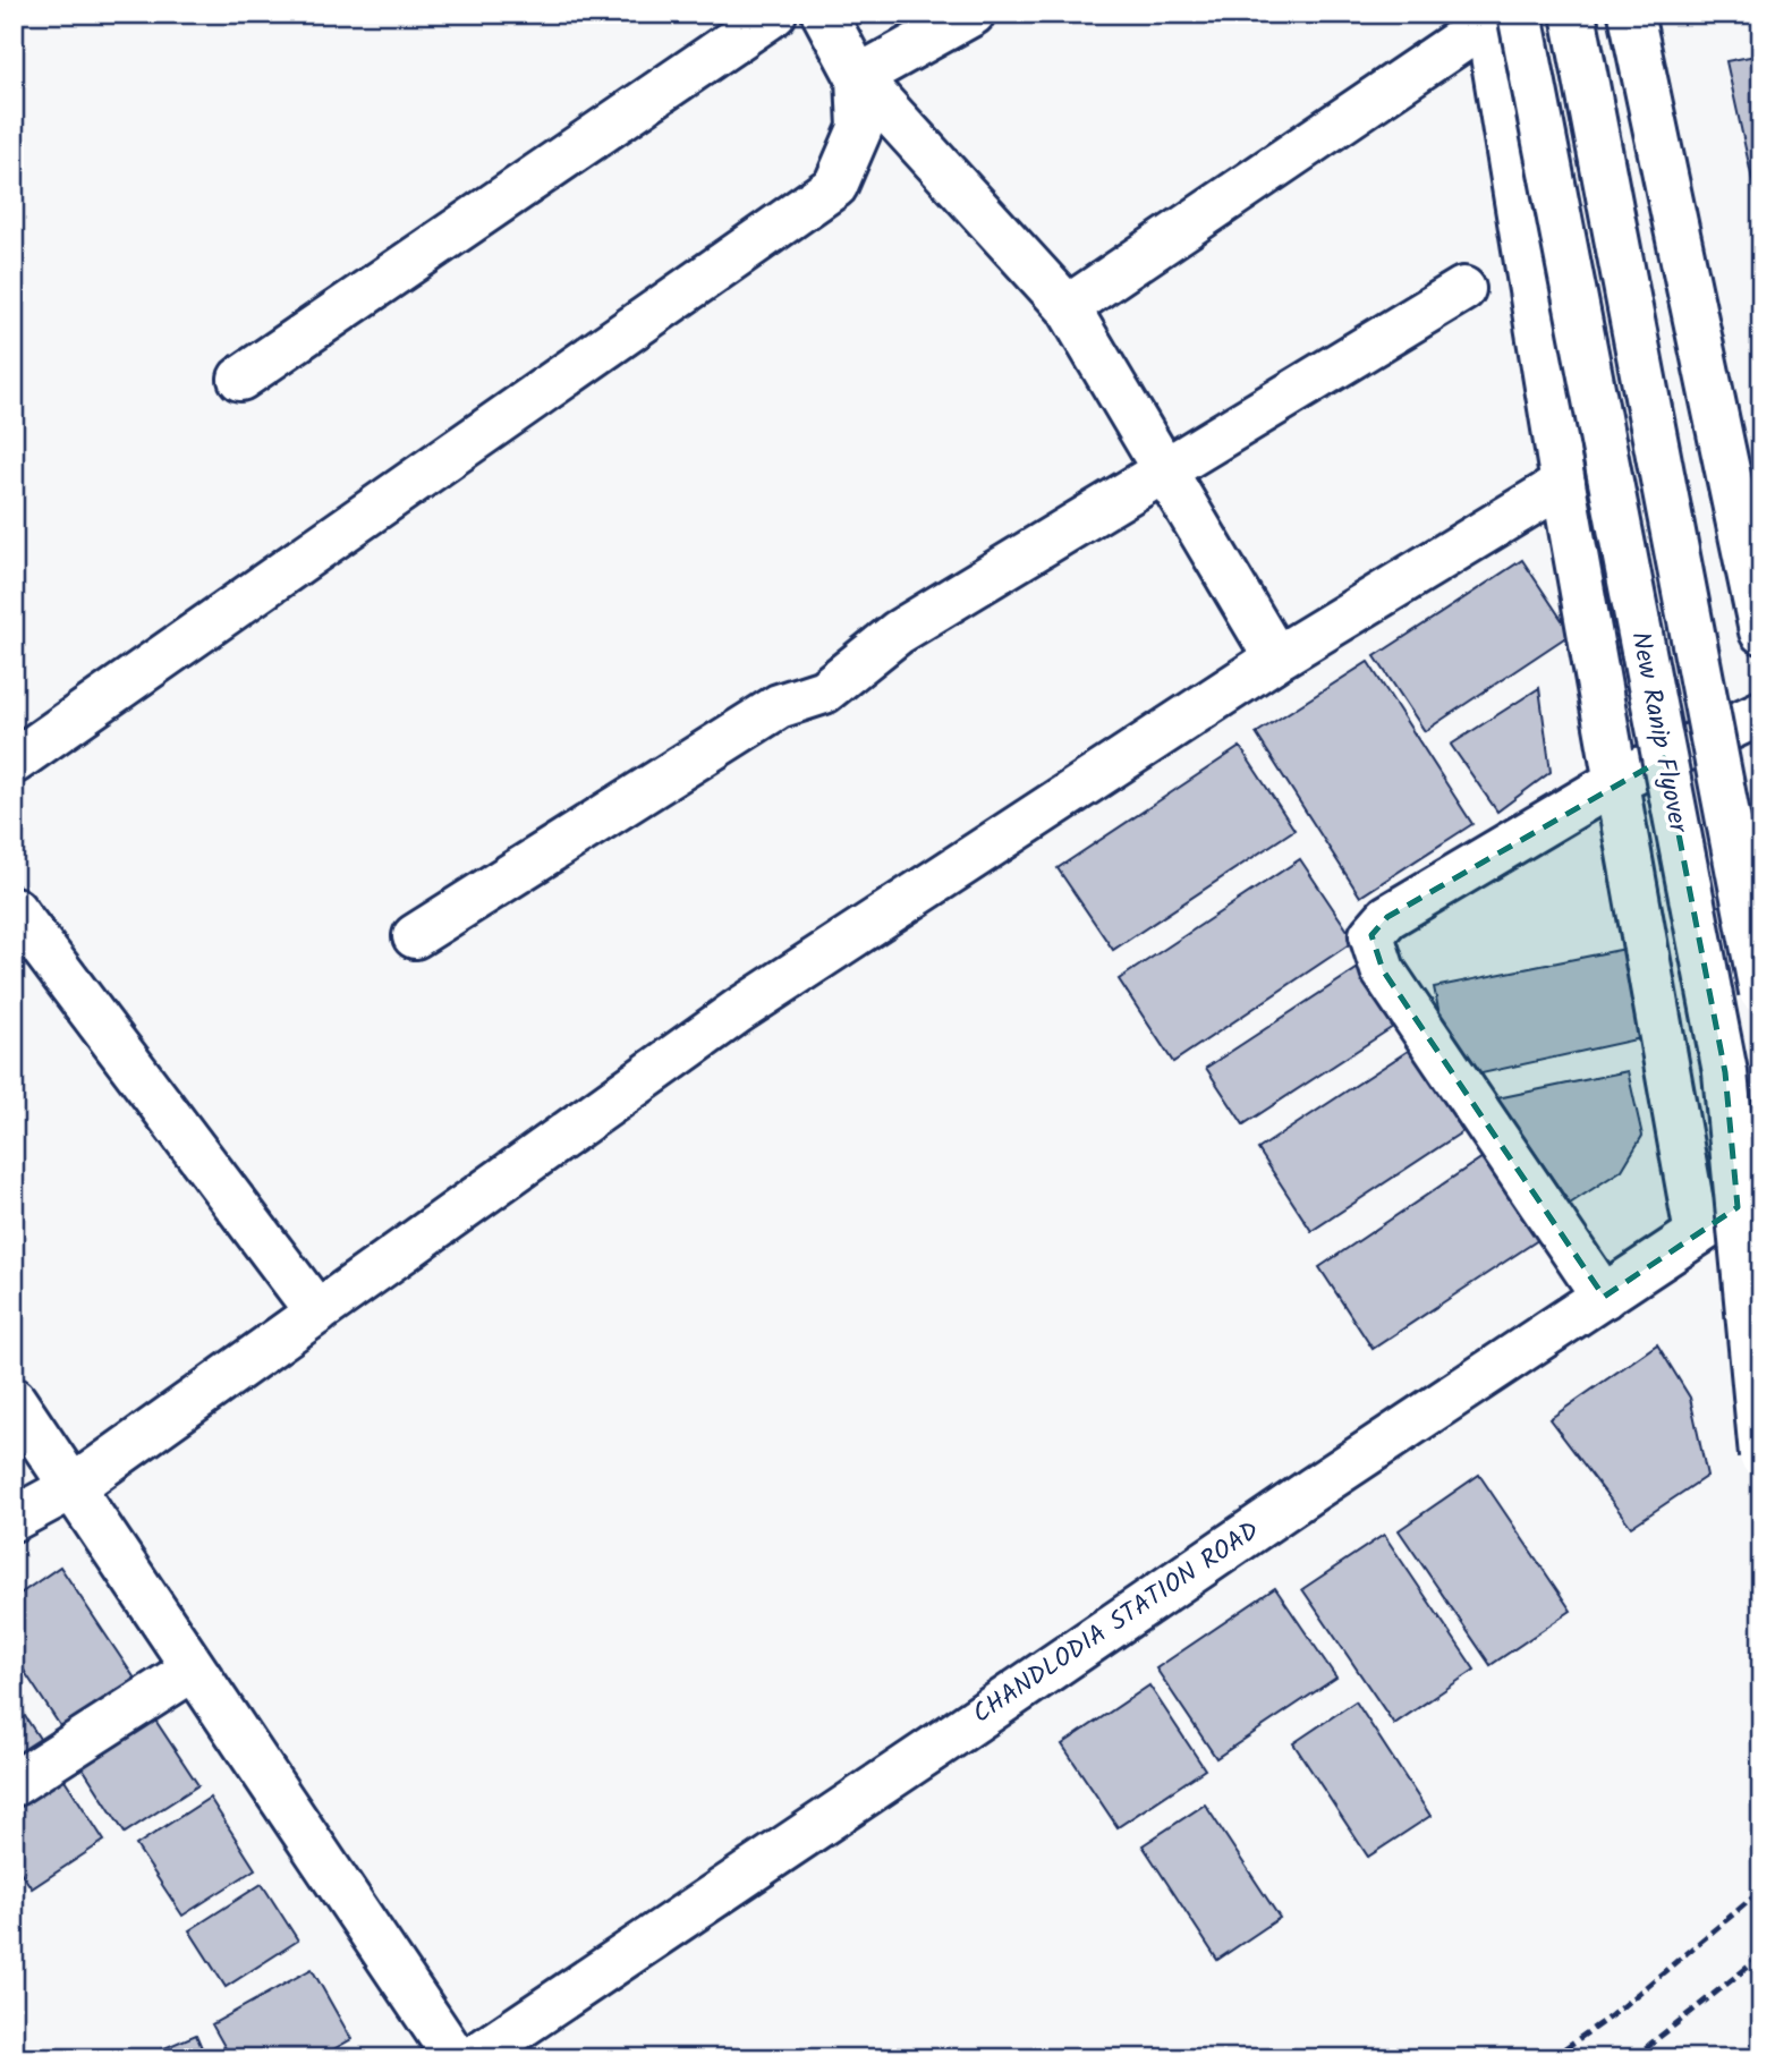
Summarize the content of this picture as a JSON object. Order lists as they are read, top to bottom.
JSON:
{
  "streets": {
    "street": ["New Ranip Flyover", "CHANDLODIA STATION ROAD"]
  }
}
